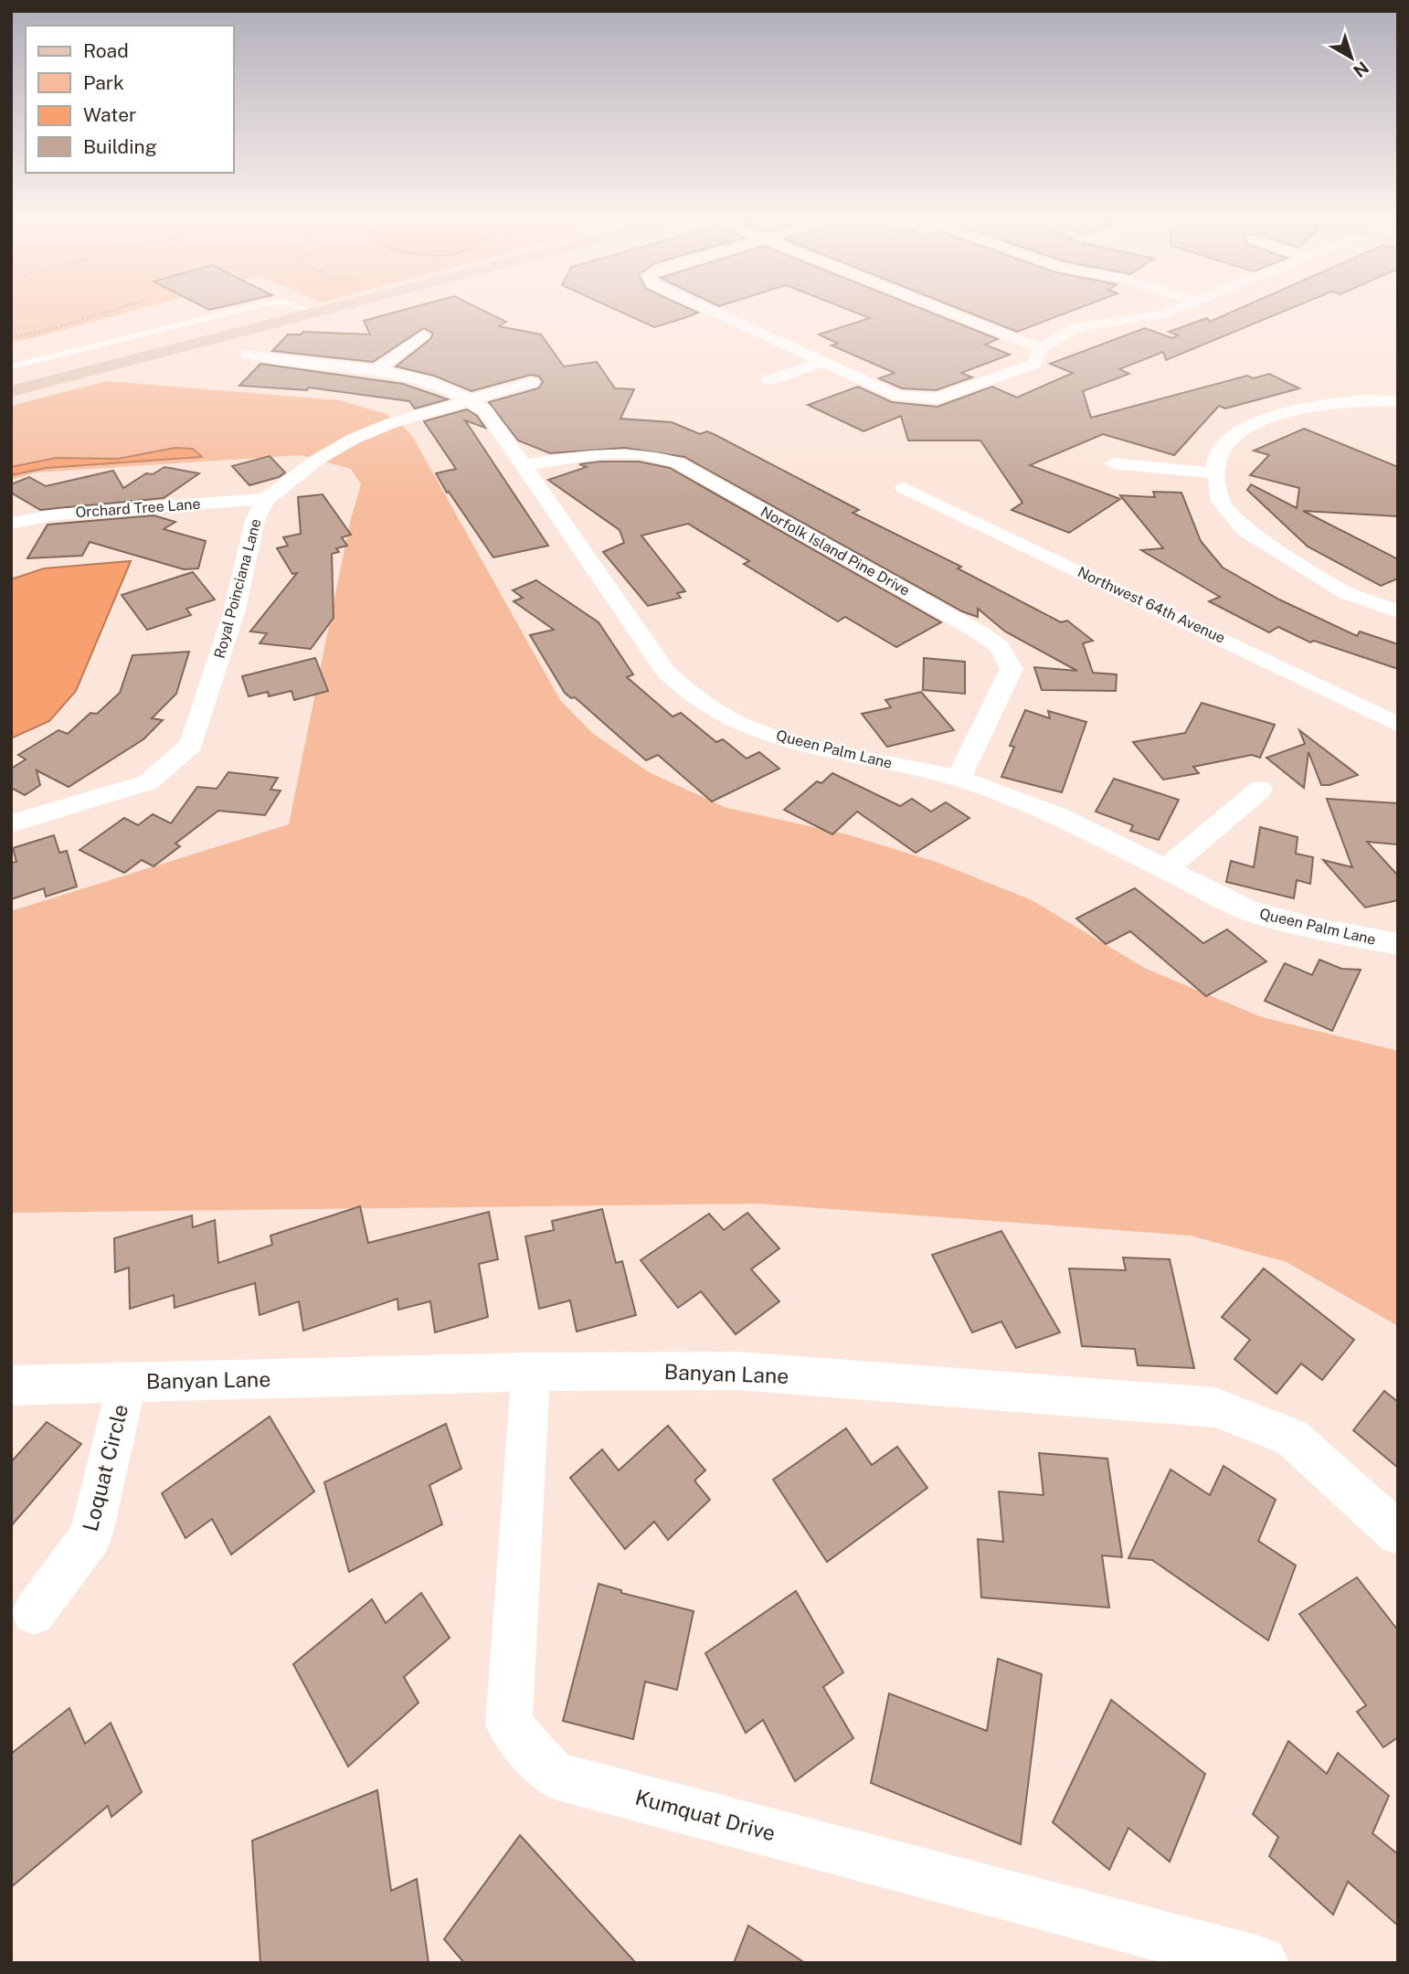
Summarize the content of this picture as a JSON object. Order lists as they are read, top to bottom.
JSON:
{
  "streets": {
    "street": [
      "Orchard Tree Lane",
      "Norfolk Island Pine Drive",
      "Royal Poinciana Lane",
      "Northwest 64th Avenue",
      "Queen Palm Lane",
      "Banyan Lane",
      "Loquat Circle",
      "Kumquat Drive"
    ]
  },
  "crossings": [
    ["Orchard Tree Lane", "Royal Poinciana Lane"],
    ["Norfolk Island Pine Drive", "Queen Palm Lane"],
    ["Royal Poinciana Lane", "Queen Palm Lane"],
    ["Banyan Lane", "Loquat Circle"],
    ["Banyan Lane", "Kumquat Drive"]
  ],
  "legend": [
    "Road",
    "Park",
    "Water",
    "Building"
  ],
  "north": "bottom right"
}
